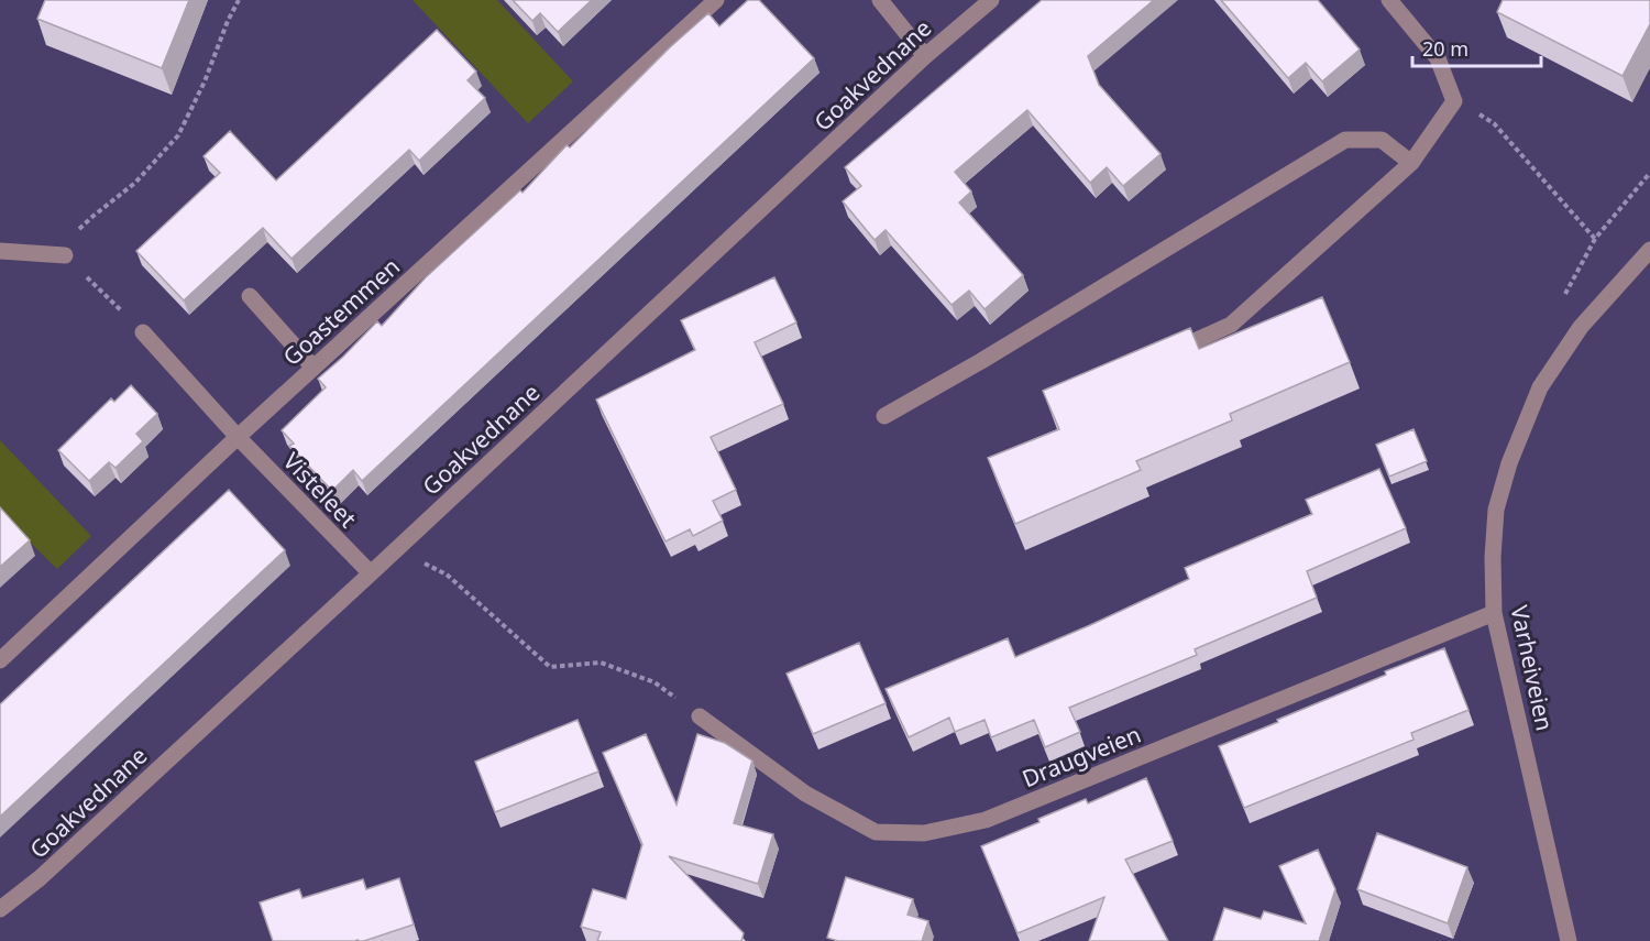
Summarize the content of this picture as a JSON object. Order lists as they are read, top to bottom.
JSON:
{
  "streets": {
    "street": [
      "Goakvednane",
      "Goastemmen",
      "Visteleet",
      "Varheiveien",
      "Draugveien"
    ]
  },
  "crossings": [
    ["Goakvednane", "Visteleet"],
    ["Goastemmen", "Visteleet"],
    ["Varheiveien", "Draugveien"]
  ],
  "scale_bar": "20 m"
}
